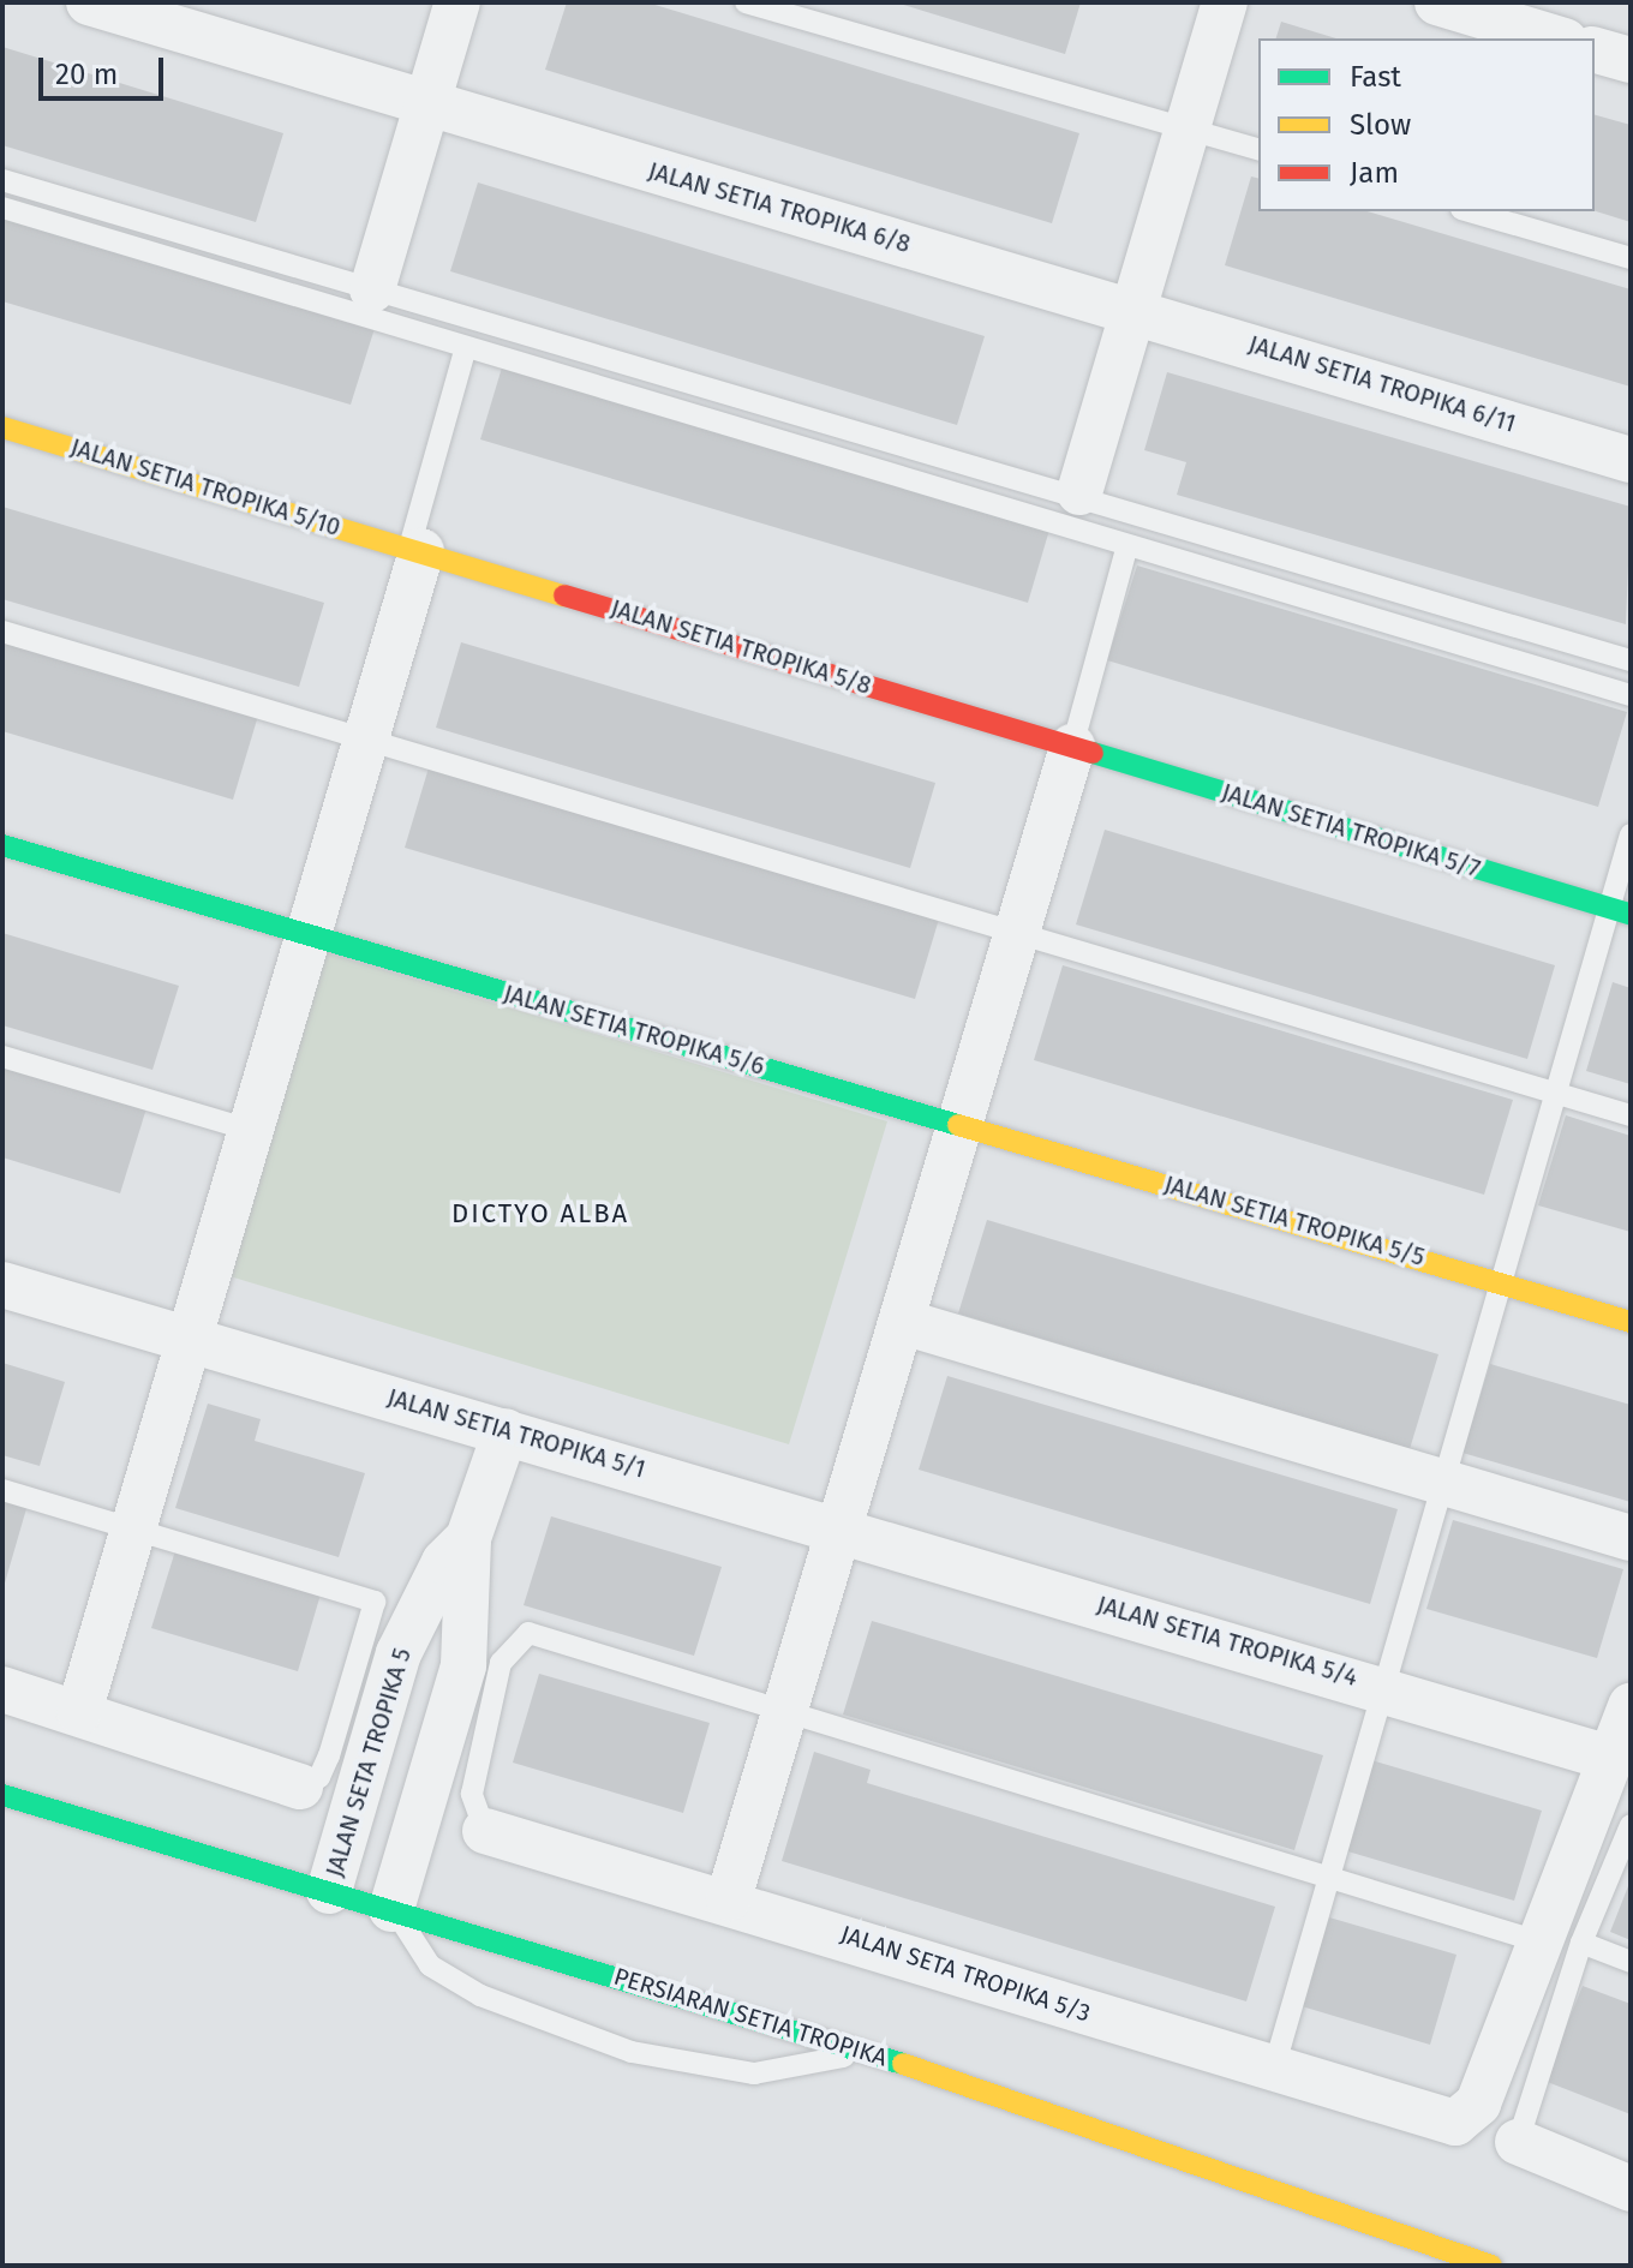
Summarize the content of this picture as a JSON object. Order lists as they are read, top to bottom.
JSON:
{
  "streets": {
    "street": [
      "JALAN SETIA TROPIKA 6/8",
      "JALAN SETIA TROPIKA 6/11",
      "JALAN SETIA TROPIKA 5/10",
      "JALAN SETIA TROPIKA 5/8",
      "JALAN SETIA TROPIKA 5/7",
      "JALAN SETIA TROPIKA 5/6",
      "JALAN SETIA TROPIKA 5/5",
      "JALAN SETIA TROPIKA 5/1",
      "JALAN SETIA TROPIKA 5/4",
      "JALAN SETA TROPIKA 5",
      "JALAN SETA TROPIKA 5/3",
      "PERSIARAN SETIA TROPIKA"
    ]
  },
  "crossings": [
    ["JALAN SETIA TROPIKA 6/8", "JALAN SETIA TROPIKA 6/11"],
    ["JALAN SETIA TROPIKA 5/10", "JALAN SETIA TROPIKA 5/8"],
    ["JALAN SETIA TROPIKA 5/8", "JALAN SETIA TROPIKA 5/7"],
    ["JALAN SETIA TROPIKA 5/6", "JALAN SETIA TROPIKA 5/5"],
    ["JALAN SETIA TROPIKA 5/1", "JALAN SETIA TROPIKA 5/4"],
    ["JALAN SETIA TROPIKA 5/1", "JALAN SETA TROPIKA 5"],
    ["JALAN SETA TROPIKA 5", "PERSIARAN SETIA TROPIKA"]
  ],
  "districts": ["DICTYO ALBA"],
  "legend": ["Fast", "Slow", "Jam"],
  "scale_bar": "20 m"
}
